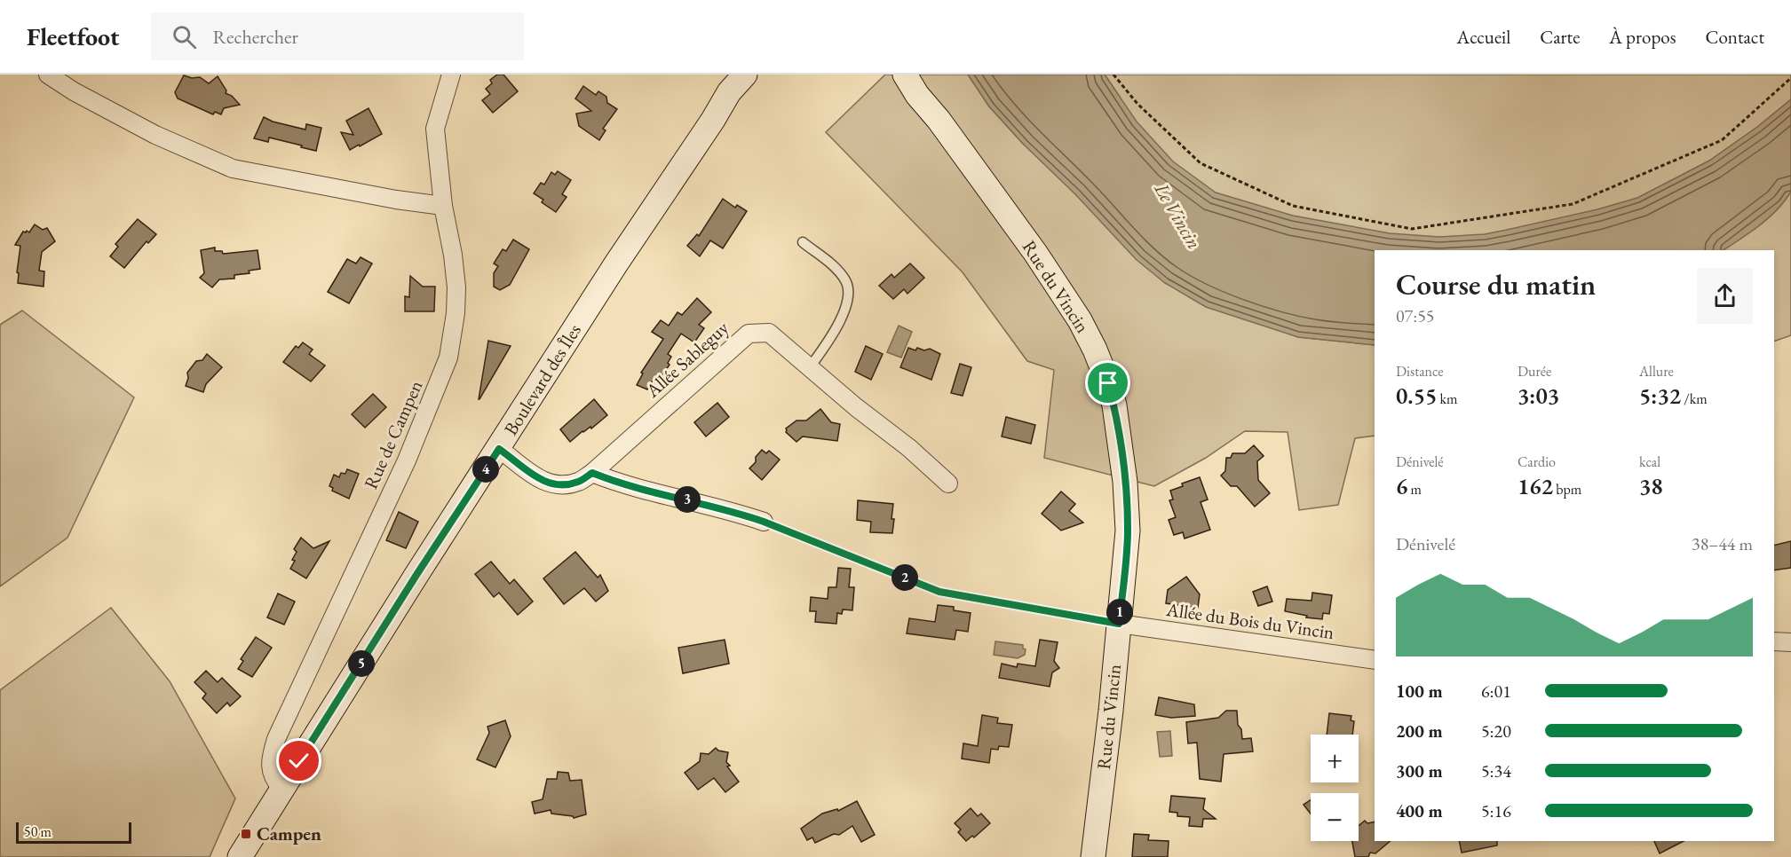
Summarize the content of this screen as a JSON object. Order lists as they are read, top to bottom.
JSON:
{
  "streets": {
    "main road": ["Rue du Vincin", "Boulevard des Îles"],
    "street": ["Allée Sableguy", "Rue de Campen", "Allée du Bois du Vincin"]
  },
  "crossings": [
    ["Rue du Vincin", "Allée du Bois du Vincin"],
    ["Allée Sableguy", "Boulevard des Îles"],
    ["Boulevard des Îles", "Rue de Campen"]
  ],
  "water": ["Le Vincin"],
  "places": {
    "transit": ["Campen"]
  },
  "scale_bar": "50 m",
  "page": {
    "header": "Fleetfoot",
    "search": "Rechercher",
    "nav": [
      "Accueil",
      "Carte",
      "À propos",
      "Contact"
    ],
    "heading": ["Course du matin", "07:55"],
    "stats": [
      ["Distance", "0.55 km"],
      ["Durée", "3:03"],
      ["Allure", "5:32 /km"],
      ["Dénivelé", "6 m"],
      ["Cardio", "162 bpm"],
      ["kcal", "38"]
    ],
    "pins": [
      "4",
      "3",
      "2",
      "1",
      "5"
    ],
    "chart": ["Dénivelé", "38–44 m"],
    "list": [
      {
        "name": "100 m",
        "note": "6:01"
      },
      {
        "name": "200 m",
        "note": "5:20"
      },
      {
        "name": "300 m",
        "note": "5:34"
      },
      {
        "name": "400 m",
        "note": "5:16"
      }
    ],
    "map_buttons": ["+", "−"],
    "scale": "50 m"
  }
}
